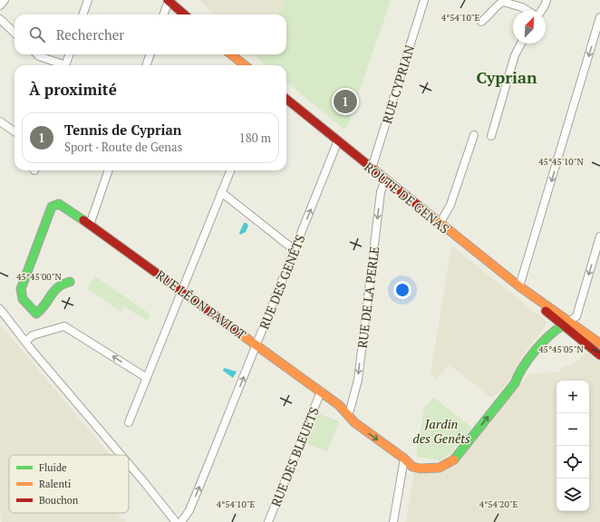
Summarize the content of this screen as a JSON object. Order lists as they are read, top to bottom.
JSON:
{
  "streets": {
    "street": [
      "RUE CYPRIAN",
      "ROUTE DE GENAS",
      "RUE DES GENÊTS",
      "RUE DE LA PERLE",
      "RUE LÉON PAVIOT",
      "RUE DES BLEUETS"
    ]
  },
  "crossings": [
    ["RUE CYPRIAN", "ROUTE DE GENAS"],
    ["ROUTE DE GENAS", "RUE DES GENÊTS"],
    ["ROUTE DE GENAS", "RUE DE LA PERLE"],
    ["ROUTE DE GENAS", "RUE LÉON PAVIOT"],
    ["RUE DES GENÊTS", "RUE LÉON PAVIOT"],
    ["RUE DE LA PERLE", "RUE LÉON PAVIOT"],
    ["RUE LÉON PAVIOT", "RUE DES BLEUETS"]
  ],
  "one_way": ["RUE DES GENÊTS", "RUE DE LA PERLE"],
  "districts": ["Cyprian"],
  "parks": ["Jardin des Genêts"],
  "legend": ["Fluide", "Ralenti", "Bouchon"],
  "north": "top right",
  "page": {
    "search": "Rechercher",
    "heading": "À proximité",
    "pins": "1",
    "list": [
      {
        "mark": "1",
        "name": "Tennis de Cyprian",
        "note": "Sport · Route de Genas",
        "value": "180 m"
      }
    ],
    "map_buttons": ["+", "−"]
  },
  "coordinates": [
    "4°54'10\"E",
    "45°45'10\"N",
    "45°45'00\"N",
    "45°45'05\"N",
    "4°54'20\"E"
  ]
}
